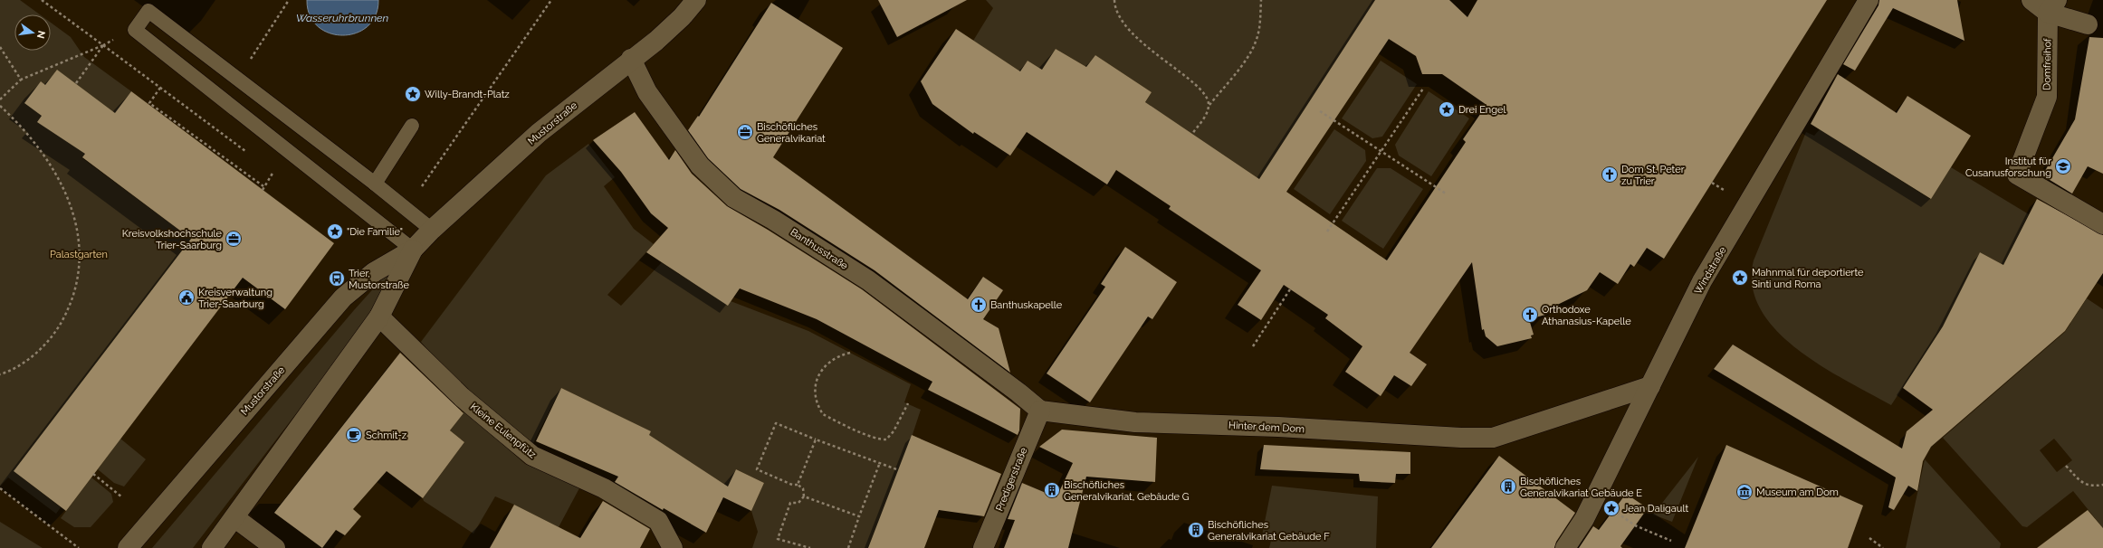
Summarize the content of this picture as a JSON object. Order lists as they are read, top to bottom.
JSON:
{
  "streets": {
    "street": [
      "Domfreihof",
      "Mustorstraße",
      "Banthusstraße",
      "Windstraße",
      "Hinter dem Dom",
      "Kleine Eulenpfütz",
      "Predigerstraße"
    ]
  },
  "crossings": [
    ["Mustorstraße", "Banthusstraße"],
    ["Mustorstraße", "Kleine Eulenpfütz"],
    ["Banthusstraße", "Hinter dem Dom"],
    ["Banthusstraße", "Predigerstraße"],
    ["Windstraße", "Hinter dem Dom"],
    ["Hinter dem Dom", "Predigerstraße"]
  ],
  "water": ["Wasseruhrbrunnen"],
  "parks": ["Palastgarten"],
  "places": {
    "place": [
      "Willy-Brandt-Platz",
      "Drei Engel",
      "\"Die Familie\"",
      "Mahnmal für deportierte Sinti und Roma",
      "Jean Daligault"
    ],
    "office": ["Bischöfliches Generalvikariat", "Kreisvolkshochschule Trier-Saarburg"],
    "school or university": ["Institut für Cusanusforschung"],
    "church": ["Dom St. Peter zu Trier", "Banthuskapelle", "Orthodoxe Athanasius-Kapelle"],
    "bus stop": ["Trier, Mustorstraße"],
    "public building": ["Kreisverwaltung Trier-Saarburg"],
    "cafe": ["Schmit-z"],
    "building": ["Bischöfliches Generalvikariat Gebäude E", "Bischöfliches Generalvikariat, Gebäude G", "Bischöfliches Generalvikariat Gebäude F"],
    "museum": ["Museum am Dom"]
  },
  "north": "right"
}
